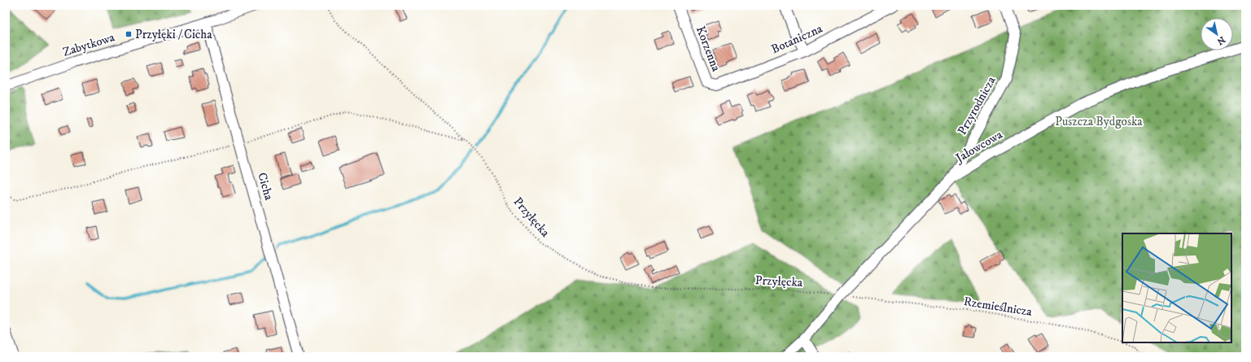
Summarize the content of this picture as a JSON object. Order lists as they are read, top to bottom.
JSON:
{
  "streets": {
    "street": [
      "Botaniczna",
      "Zabytkowa",
      "Korzenna",
      "Przyrodnicza",
      "Jałowcowa",
      "Cicha"
    ],
    "path": ["Przyłęcka", "Rzemieślnicza"]
  },
  "crossings": [
    ["Botaniczna", "Korzenna"],
    ["Zabytkowa", "Cicha"],
    ["Przyrodnicza", "Jałowcowa"],
    ["Jałowcowa", "Przyłęcka"],
    ["Jałowcowa", "Rzemieślnicza"],
    ["Przyłęcka", "Rzemieślnicza"]
  ],
  "parks": ["Puszcza Bydgoska"],
  "places": {
    "transit": ["Przyłęki / Cicha"]
  },
  "north": "bottom right"
}
